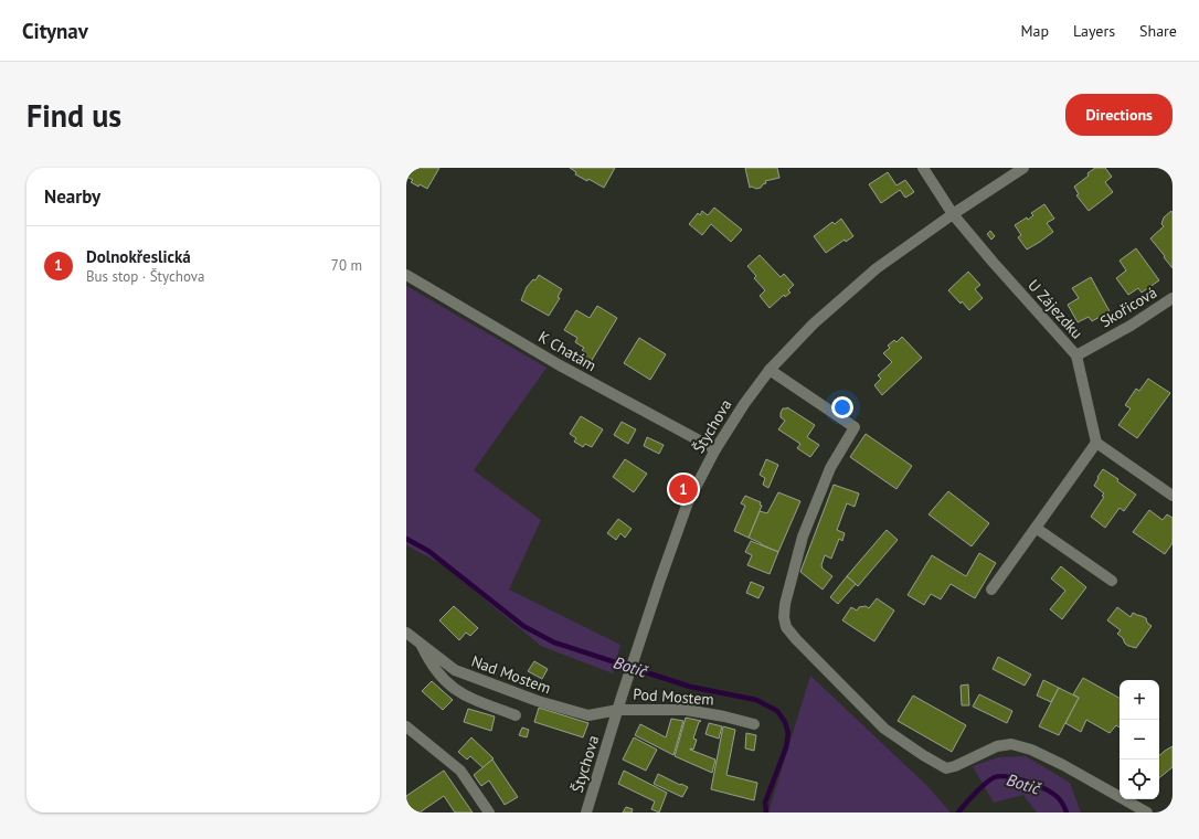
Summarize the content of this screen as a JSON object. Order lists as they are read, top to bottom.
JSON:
{
  "streets": {
    "street": [
      "Skořicová",
      "U Zájezdku",
      "K Chatám",
      "Štychova",
      "Nad Mostem",
      "Pod Mostem"
    ]
  },
  "crossings": [
    ["Skořicová", "U Zájezdku"],
    ["U Zájezdku", "Štychova"],
    ["K Chatám", "Štychova"],
    ["Štychova", "Nad Mostem"],
    ["Štychova", "Pod Mostem"],
    ["Nad Mostem", "Pod Mostem"]
  ],
  "water": ["Botič"],
  "page": {
    "header": "Citynav",
    "nav": ["Map", "Layers", "Share"],
    "buttons": "Directions",
    "title": "Find us",
    "heading": "Nearby",
    "list": [
      {
        "mark": "1",
        "name": "Dolnokřeslická",
        "note": "Bus stop · Štychova",
        "value": "70 m"
      }
    ],
    "pins": "1",
    "map_buttons": ["+", "−"]
  }
}
